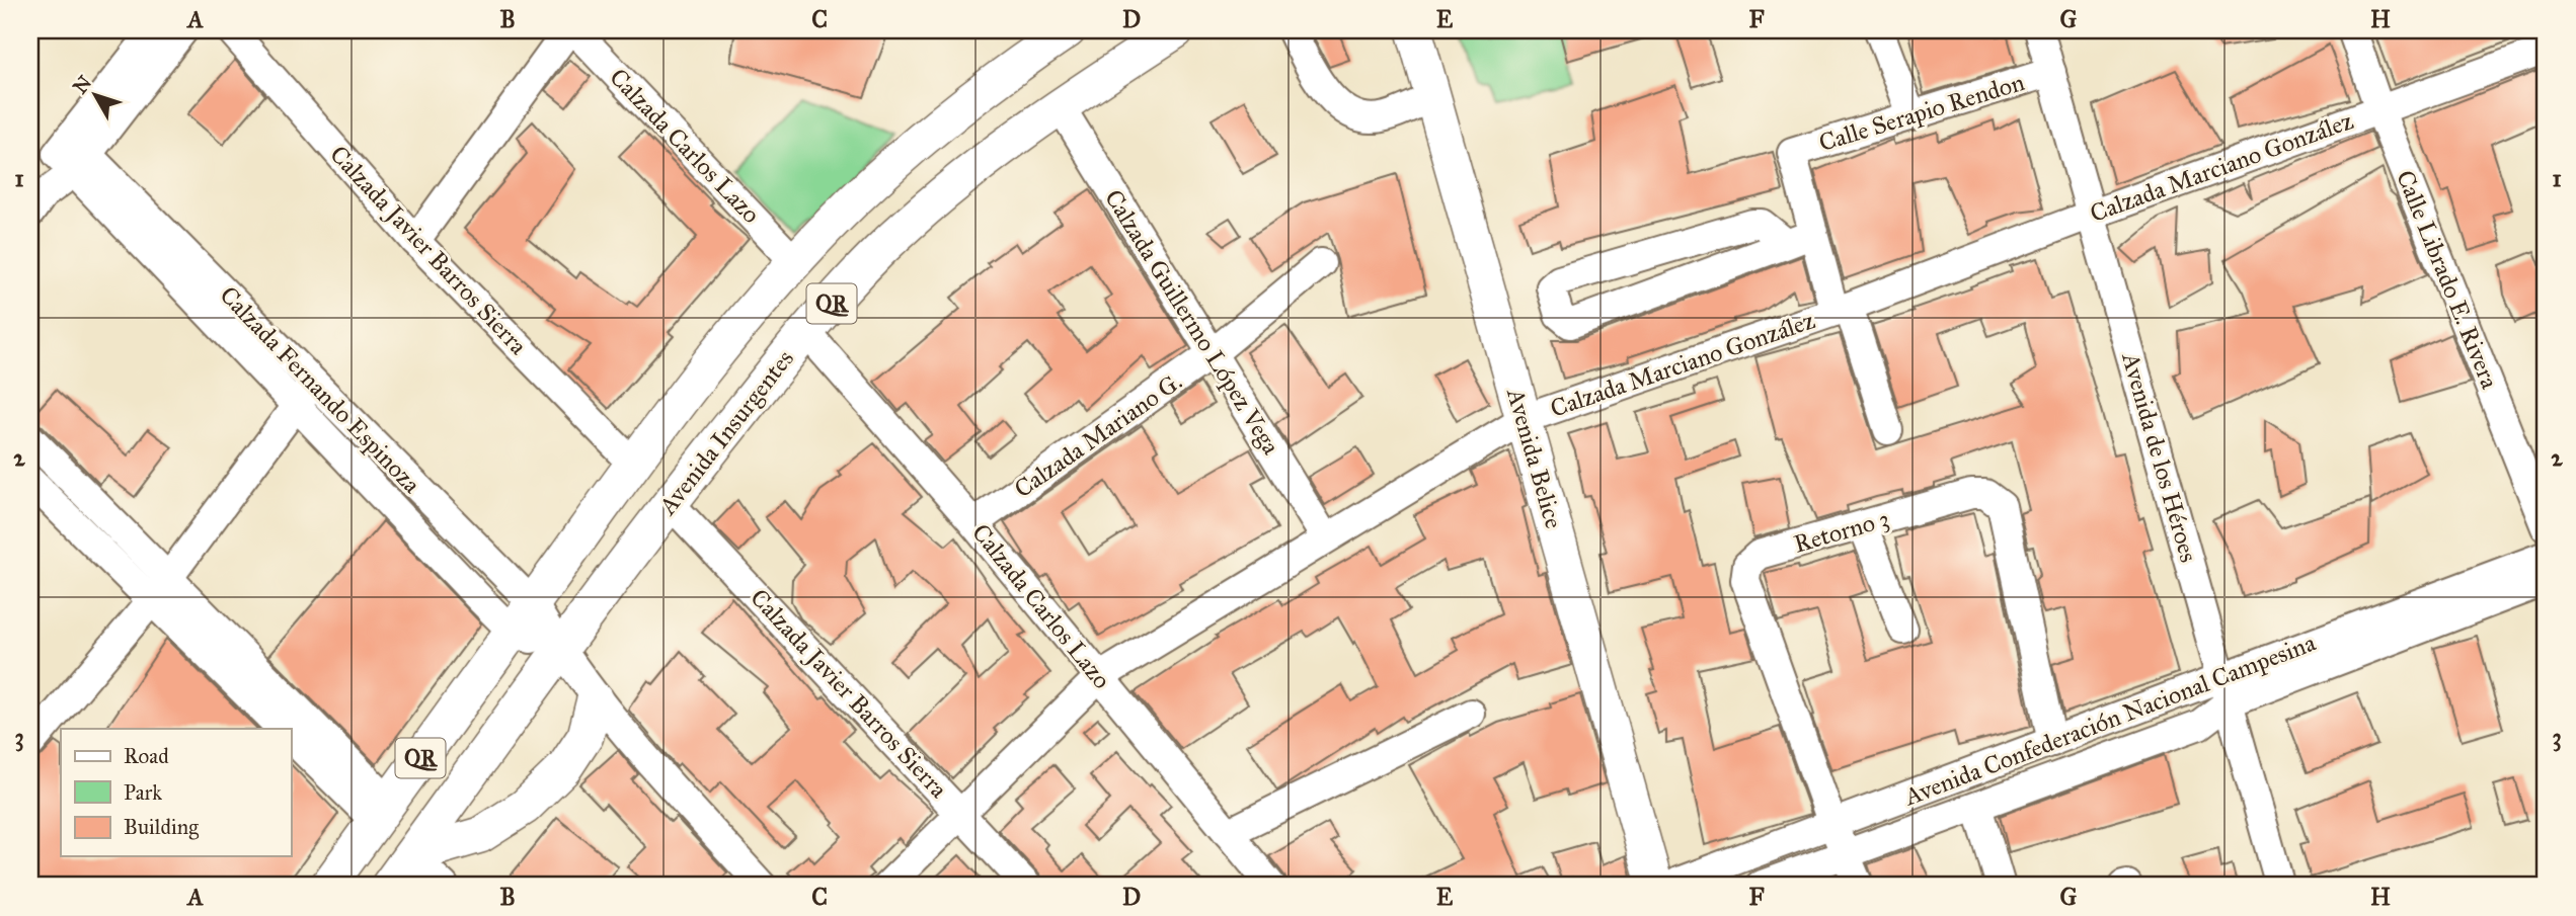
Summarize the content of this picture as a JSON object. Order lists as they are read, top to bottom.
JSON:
{
  "streets": {
    "main road": ["QR", "Avenida Insurgentes", "Avenida Belice"],
    "street": [
      "Calle Serapio Rendon",
      "Calzada Carlos Lazo",
      "Calzada Marciano González",
      "Calzada Javier Barros Sierra",
      "Calle Librado E. Rivera",
      "Calzada Guillermo López Vega",
      "Calzada Fernando Espinoza",
      "Calzada Mariano G.",
      "Avenida de los Héroes",
      "Retorno 3",
      "Avenida Confederación Nacional Campesina"
    ]
  },
  "crossings": [
    ["Calle Serapio Rendon", "Avenida de los Héroes"],
    ["Calzada Carlos Lazo", "Calzada Marciano González"],
    ["Calzada Carlos Lazo", "QR"],
    ["Calzada Carlos Lazo", "Avenida Insurgentes"],
    ["Calzada Carlos Lazo", "Calzada Mariano G."],
    ["Calzada Marciano González", "Calzada Javier Barros Sierra"],
    ["Calzada Marciano González", "Calle Librado E. Rivera"],
    ["Calzada Marciano González", "Calzada Guillermo López Vega"],
    ["Calzada Marciano González", "Avenida de los Héroes"],
    ["Calzada Marciano González", "Avenida Belice"],
    ["Calzada Javier Barros Sierra", "QR"],
    ["Calzada Javier Barros Sierra", "Avenida Insurgentes"],
    ["QR", "Calzada Fernando Espinoza"],
    ["Calzada Guillermo López Vega", "Avenida Insurgentes"],
    ["Calzada Guillermo López Vega", "Calzada Mariano G."],
    ["Calzada Fernando Espinoza", "Avenida Insurgentes"],
    ["Avenida de los Héroes", "Avenida Confederación Nacional Campesina"],
    ["Avenida Belice", "Avenida Confederación Nacional Campesina"],
    ["Retorno 3", "Avenida Confederación Nacional Campesina"]
  ],
  "legend": ["Road", "Park", "Building"],
  "north": "top left",
  "grid": {
    "columns": [
      "A",
      "B",
      "C",
      "D",
      "E",
      "F",
      "G",
      "H"
    ],
    "rows": ["1", "2", "3"]
  }
}
